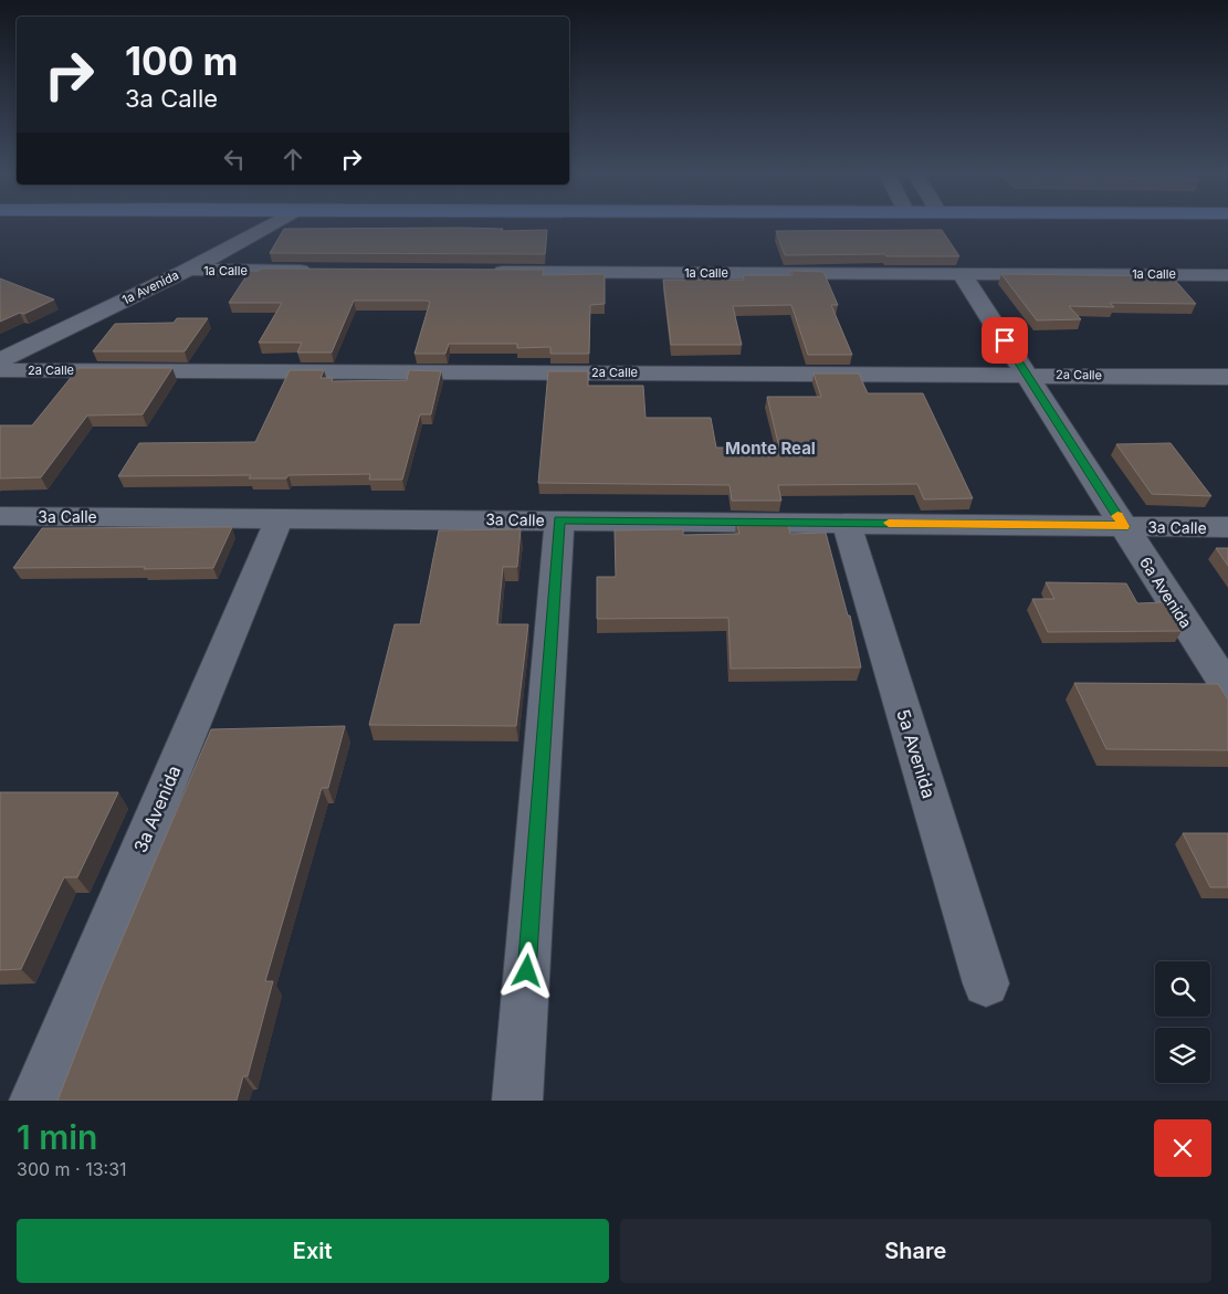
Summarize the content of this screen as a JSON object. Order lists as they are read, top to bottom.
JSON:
{
  "streets": {
    "street": [
      "1a Calle",
      "1a Avenida",
      "2a Calle",
      "3a Calle",
      "6a Avenida",
      "5a Avenida",
      "3a Avenida"
    ]
  },
  "crossings": [
    ["1a Calle", "1a Avenida"],
    ["1a Calle", "6a Avenida"],
    ["2a Calle", "6a Avenida"],
    ["3a Calle", "6a Avenida"],
    ["3a Calle", "5a Avenida"],
    ["3a Calle", "3a Avenida"]
  ],
  "districts": ["Monte Real"],
  "page": {
    "turn": ["100 m", "3a Calle"],
    "heading": ["1 min", "300 m · 13:31"],
    "buttons": ["Exit", "Share"]
  }
}
